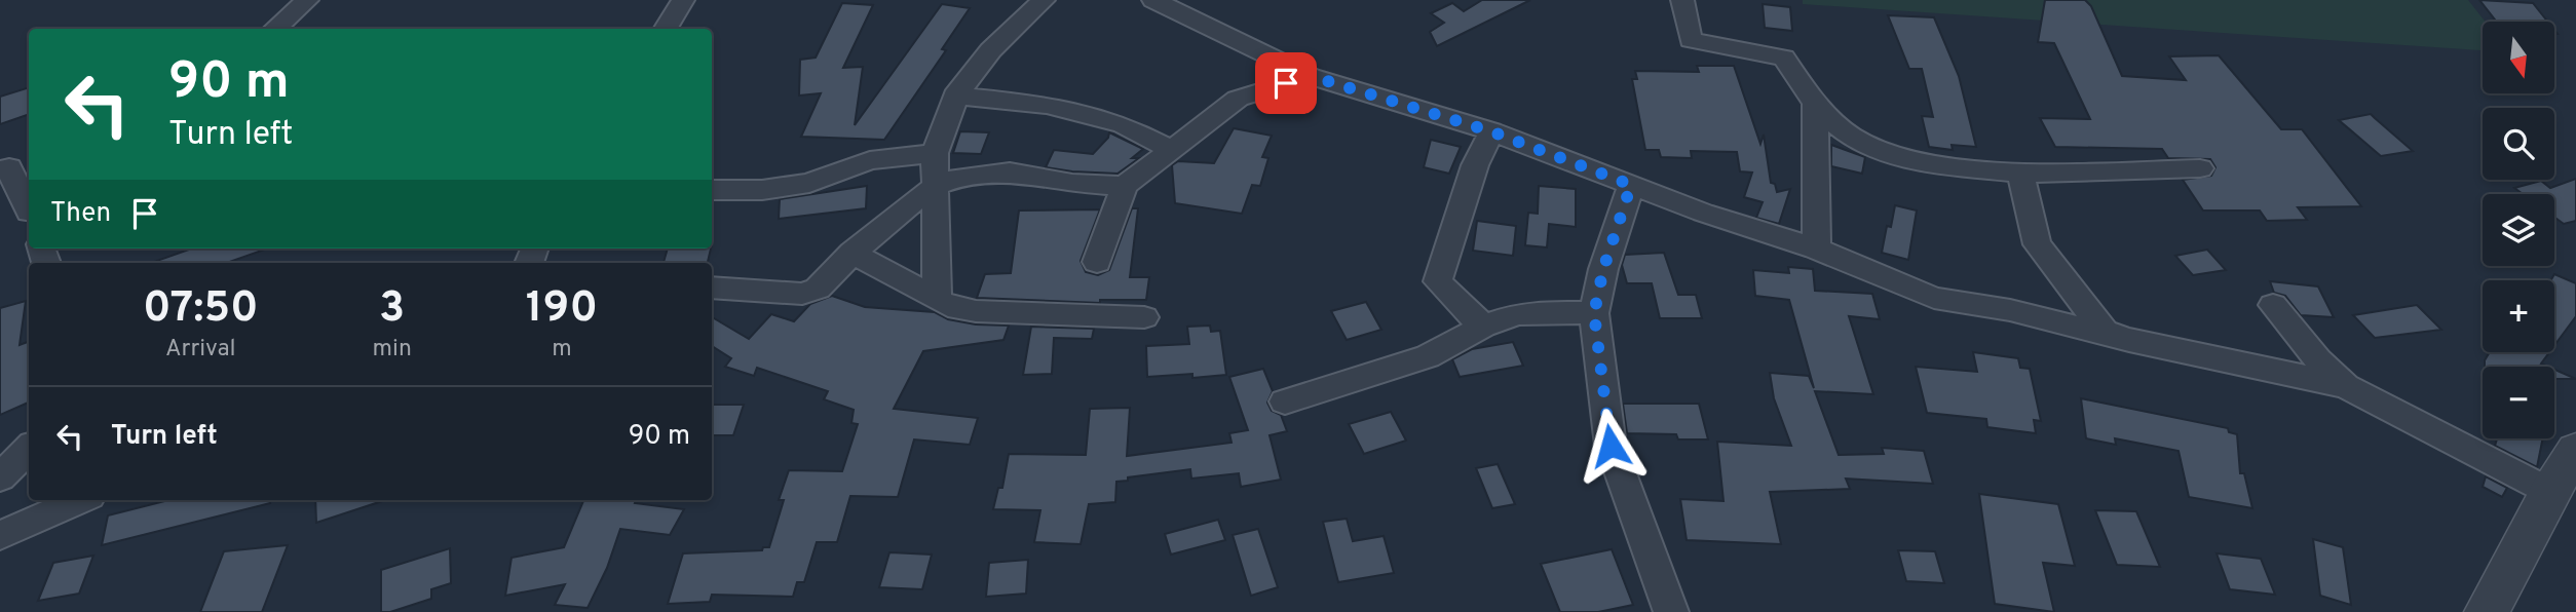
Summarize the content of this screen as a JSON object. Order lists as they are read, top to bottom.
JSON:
{
  "north": "bottom",
  "page": {
    "map_buttons": ["+", "−"],
    "turn": ["90 m", "Turn left"],
    "then": "Then",
    "eta": [
      "07:50",
      "Arrival",
      "3",
      "min",
      "190",
      "m"
    ],
    "list": [
      {
        "name": "Turn left",
        "value": "90 m"
      }
    ]
  }
}
